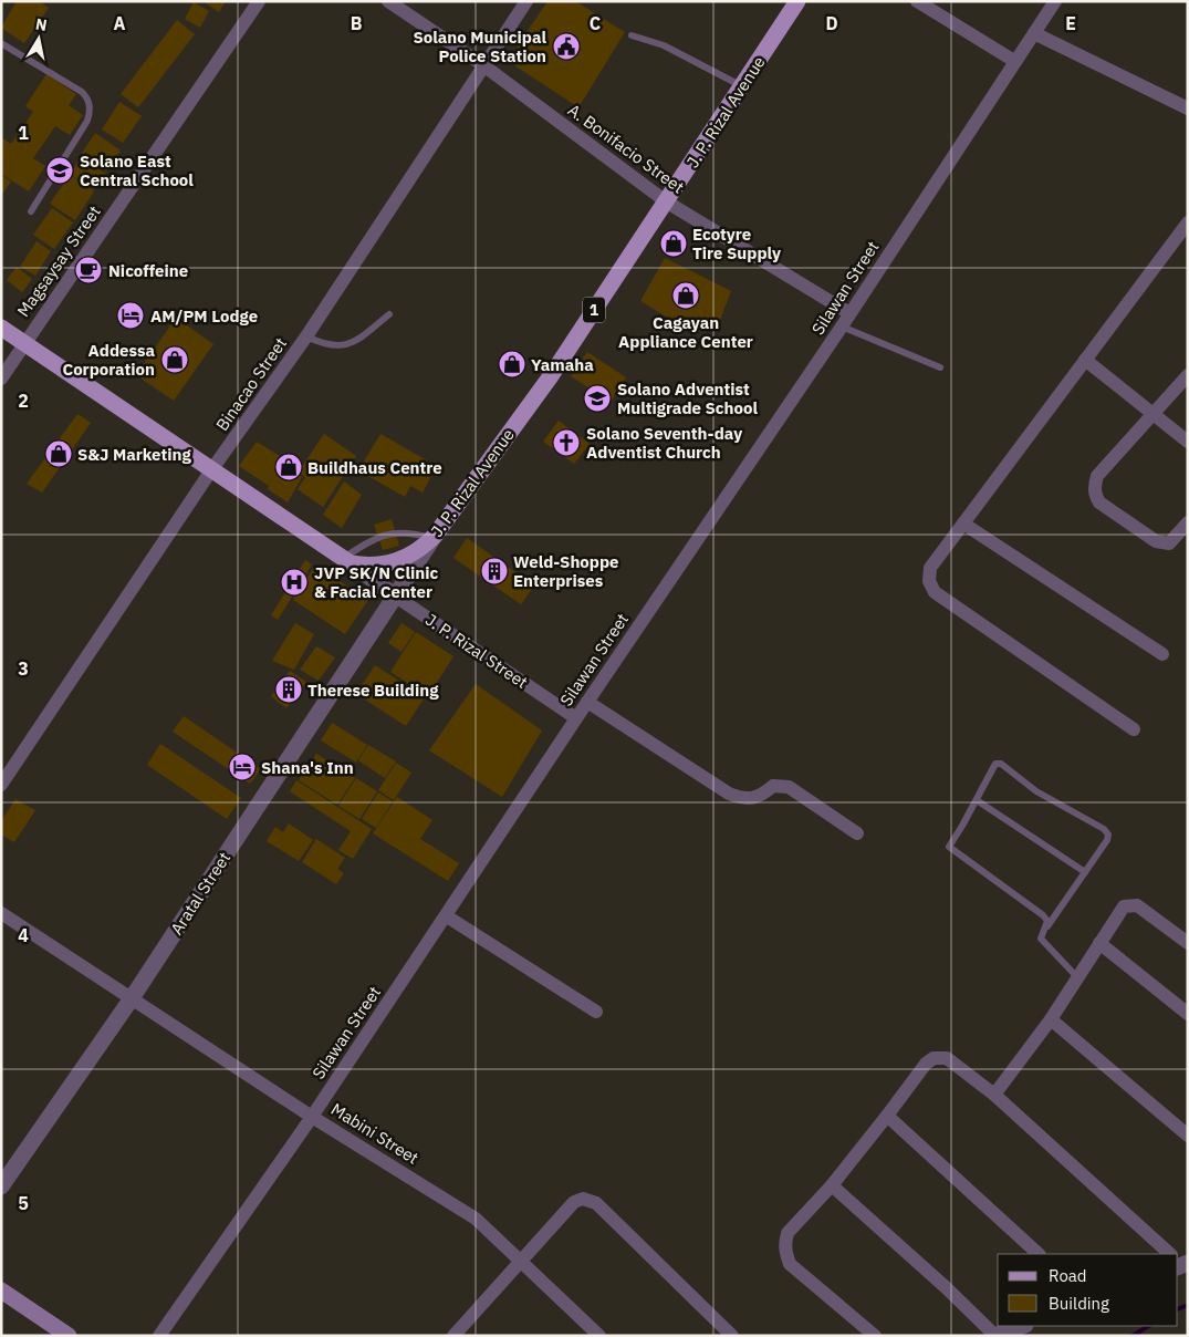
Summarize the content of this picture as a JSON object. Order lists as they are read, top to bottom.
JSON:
{
  "streets": {
    "main road": ["J. P. Rizal Avenue", "1"],
    "street": [
      "A. Bonifacio Street",
      "Magsaysay Street",
      "Silawan Street",
      "Binacao Street",
      "J. P. Rizal Street",
      "Aratal Street",
      "Mabini Street"
    ]
  },
  "crossings": [
    ["J. P. Rizal Avenue", "A. Bonifacio Street"],
    ["J. P. Rizal Avenue", "Magsaysay Street"],
    ["J. P. Rizal Avenue", "Binacao Street"],
    ["J. P. Rizal Avenue", "J. P. Rizal Street"],
    ["J. P. Rizal Avenue", "Aratal Street"],
    ["A. Bonifacio Street", "Silawan Street"],
    ["A. Bonifacio Street", "Binacao Street"],
    ["Silawan Street", "J. P. Rizal Street"],
    ["Silawan Street", "Mabini Street"],
    ["J. P. Rizal Street", "Aratal Street"],
    ["Aratal Street", "Mabini Street"]
  ],
  "places": {
    "public building": ["Solano Municipal Police Station"],
    "school or university": ["Solano East Central School", "Solano Adventist Multigrade School"],
    "shop": [
      "Ecotyre Tire Supply",
      "Cagayan Appliance Center",
      "Addessa Corporation",
      "Yamaha",
      "S&J Marketing",
      "Buildhaus Centre"
    ],
    "cafe": ["Nicoffeine"],
    "hotel": ["AM/PM Lodge", "Shana's Inn"],
    "church": ["Solano Seventh-day Adventist Church"],
    "building": ["Weld-Shoppe Enterprises", "Therese Building"],
    "hospital": ["JVP SK/N Clinic & Facial Center"]
  },
  "legend": ["Road", "Building"],
  "north": "top",
  "grid": {
    "columns": [
      "A",
      "B",
      "C",
      "D",
      "E"
    ],
    "rows": [
      "1",
      "2",
      "3",
      "4",
      "5"
    ]
  }
}
